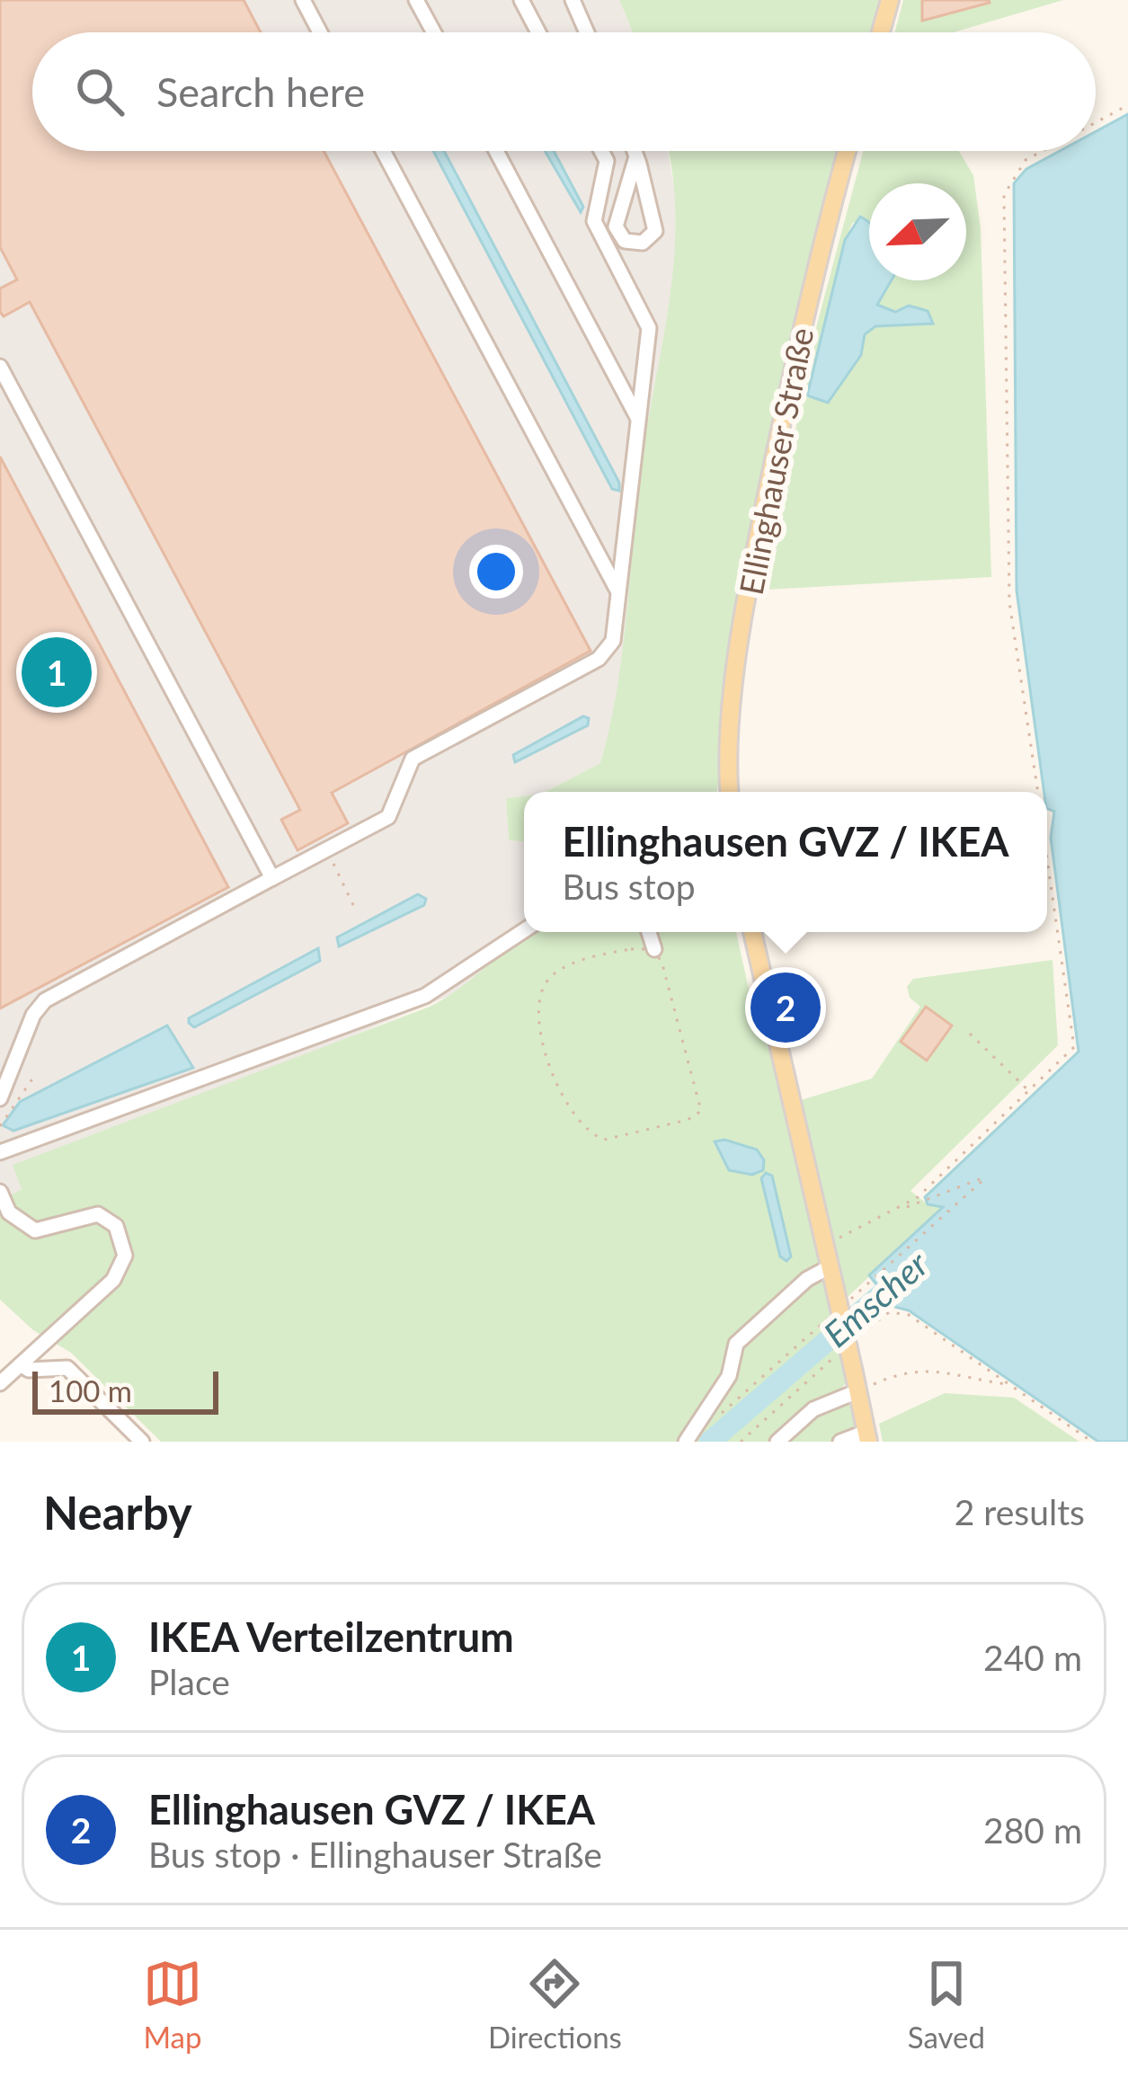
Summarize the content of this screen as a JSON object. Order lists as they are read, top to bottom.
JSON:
{
  "streets": {
    "main road": ["Ellinghauser Straße"]
  },
  "water": ["Emscher"],
  "scale_bar": "100 m",
  "north": "bottom left",
  "page": {
    "search": "Search here",
    "pins": ["1", "2"],
    "popup": ["Ellinghausen GVZ / IKEA", "Bus stop"],
    "scale": "100 m",
    "heading": ["Nearby", "2 results"],
    "list": [
      {
        "mark": "1",
        "name": "IKEA Verteilzentrum",
        "note": "Place",
        "value": "240 m"
      },
      {
        "mark": "2",
        "name": "Ellinghausen GVZ / IKEA",
        "note": "Bus stop · Ellinghauser Straße",
        "value": "280 m"
      }
    ],
    "nav": ["Map", "Directions", "Saved"]
  }
}
